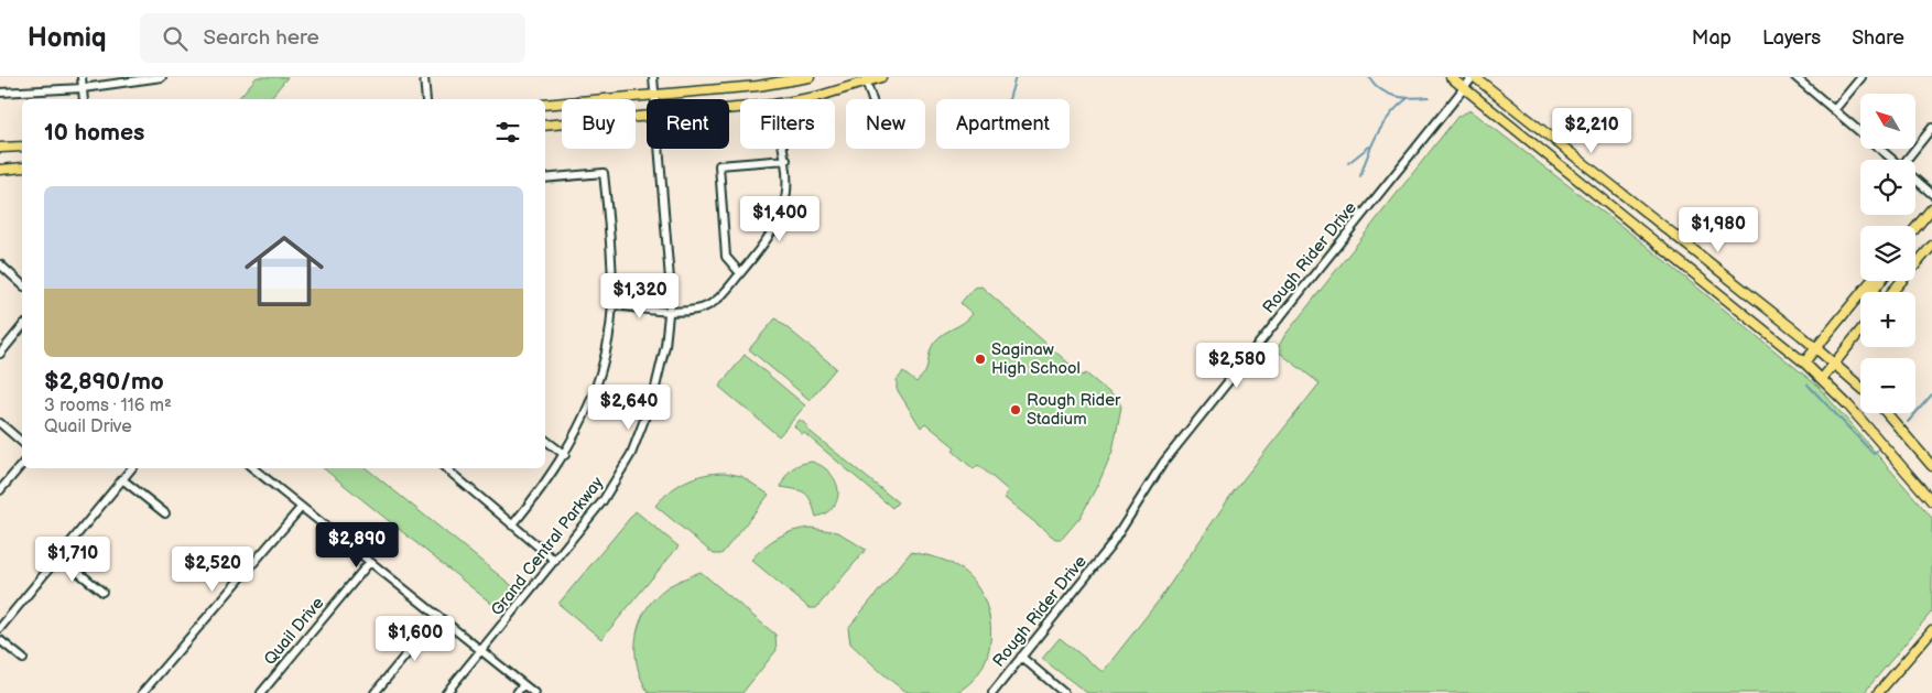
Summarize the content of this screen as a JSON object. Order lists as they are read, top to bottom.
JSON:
{
  "streets": {
    "street": ["Rough Rider Drive", "Grand Central Parkway", "Quail Drive"]
  },
  "places": ["Saginaw High School", "Rough Rider Stadium"],
  "north": "top left",
  "page": {
    "header": "Homiq",
    "search": "Search here",
    "nav": ["Map", "Layers", "Share"],
    "map_buttons": ["+", "−"],
    "chip": [
      "Buy",
      "Rent",
      "Filters",
      "New",
      "Apartment"
    ],
    "heading": "10 homes",
    "price": [
      "$2,210",
      "$1,400",
      "$1,980",
      "$1,320",
      "$2,580",
      "$2,640",
      "$2,890",
      "$1,710",
      "$2,520",
      "$1,600"
    ],
    "list": [
      {
        "name": "$2,890/mo",
        "note": "3 rooms · 116 m² · Quail Drive"
      }
    ]
  }
}
